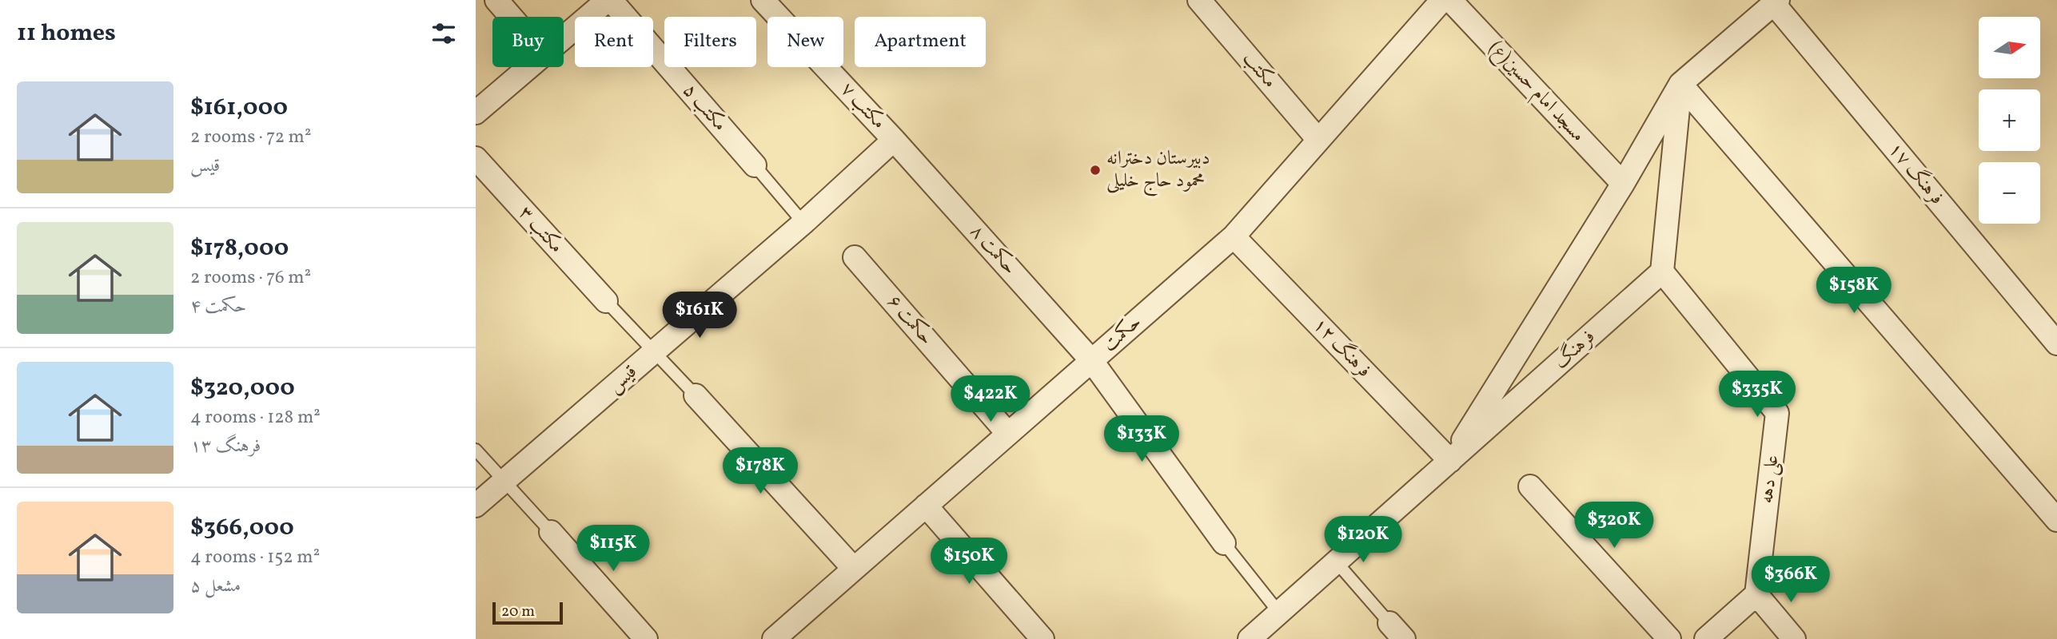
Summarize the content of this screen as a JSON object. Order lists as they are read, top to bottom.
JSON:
{
  "streets": {
    "street": [
      "مکتب",
      "مسجد امام حسین(ع)",
      "مکتب ۷",
      "مکتب ۵",
      "فرهنگ ۱۷",
      "مکتب ۳",
      "حکمت ۸",
      "حکمت ۶",
      "حکمت",
      "فرهنگ ۱۲",
      "فرهنگ",
      "قیس",
      "علی دهه"
    ]
  },
  "crossings": [
    ["مکتب", "حکمت"],
    ["مکتب ۷", "حکمت ۸"],
    ["مکتب ۷", "قیس"],
    ["حکمت ۸", "حکمت"],
    ["حکمت ۸", "قیس"],
    ["حکمت ۶", "حکمت"],
    ["حکمت", "فرهنگ ۱۲"],
    ["فرهنگ ۱۲", "فرهنگ"],
    ["فرهنگ", "علی دهه"]
  ],
  "places": ["دبيرستان دخترانه محمود حاج خلیلی"],
  "scale_bar": "20 m",
  "north": "right",
  "page": {
    "heading": "11 homes",
    "map_buttons": ["+", "−"],
    "chip": [
      "Buy",
      "Rent",
      "Filters",
      "New",
      "Apartment"
    ],
    "list": [
      {
        "name": "$161,000",
        "note": "2 rooms · 72 m² · قیس"
      },
      {
        "name": "$178,000",
        "note": "2 rooms · 76 m² · حکمت ۴"
      },
      {
        "name": "$320,000",
        "note": "4 rooms · 128 m² · فرهنگ ۱۳"
      },
      {
        "name": "$366,000",
        "note": "4 rooms · 152 m² · مشعل ۵"
      }
    ],
    "price": [
      "$158K",
      "$161K",
      "$335K",
      "$422K",
      "$133K",
      "$178K",
      "$320K",
      "$120K",
      "$115K",
      "$150K",
      "$366K"
    ],
    "scale": "20 m"
  }
}
